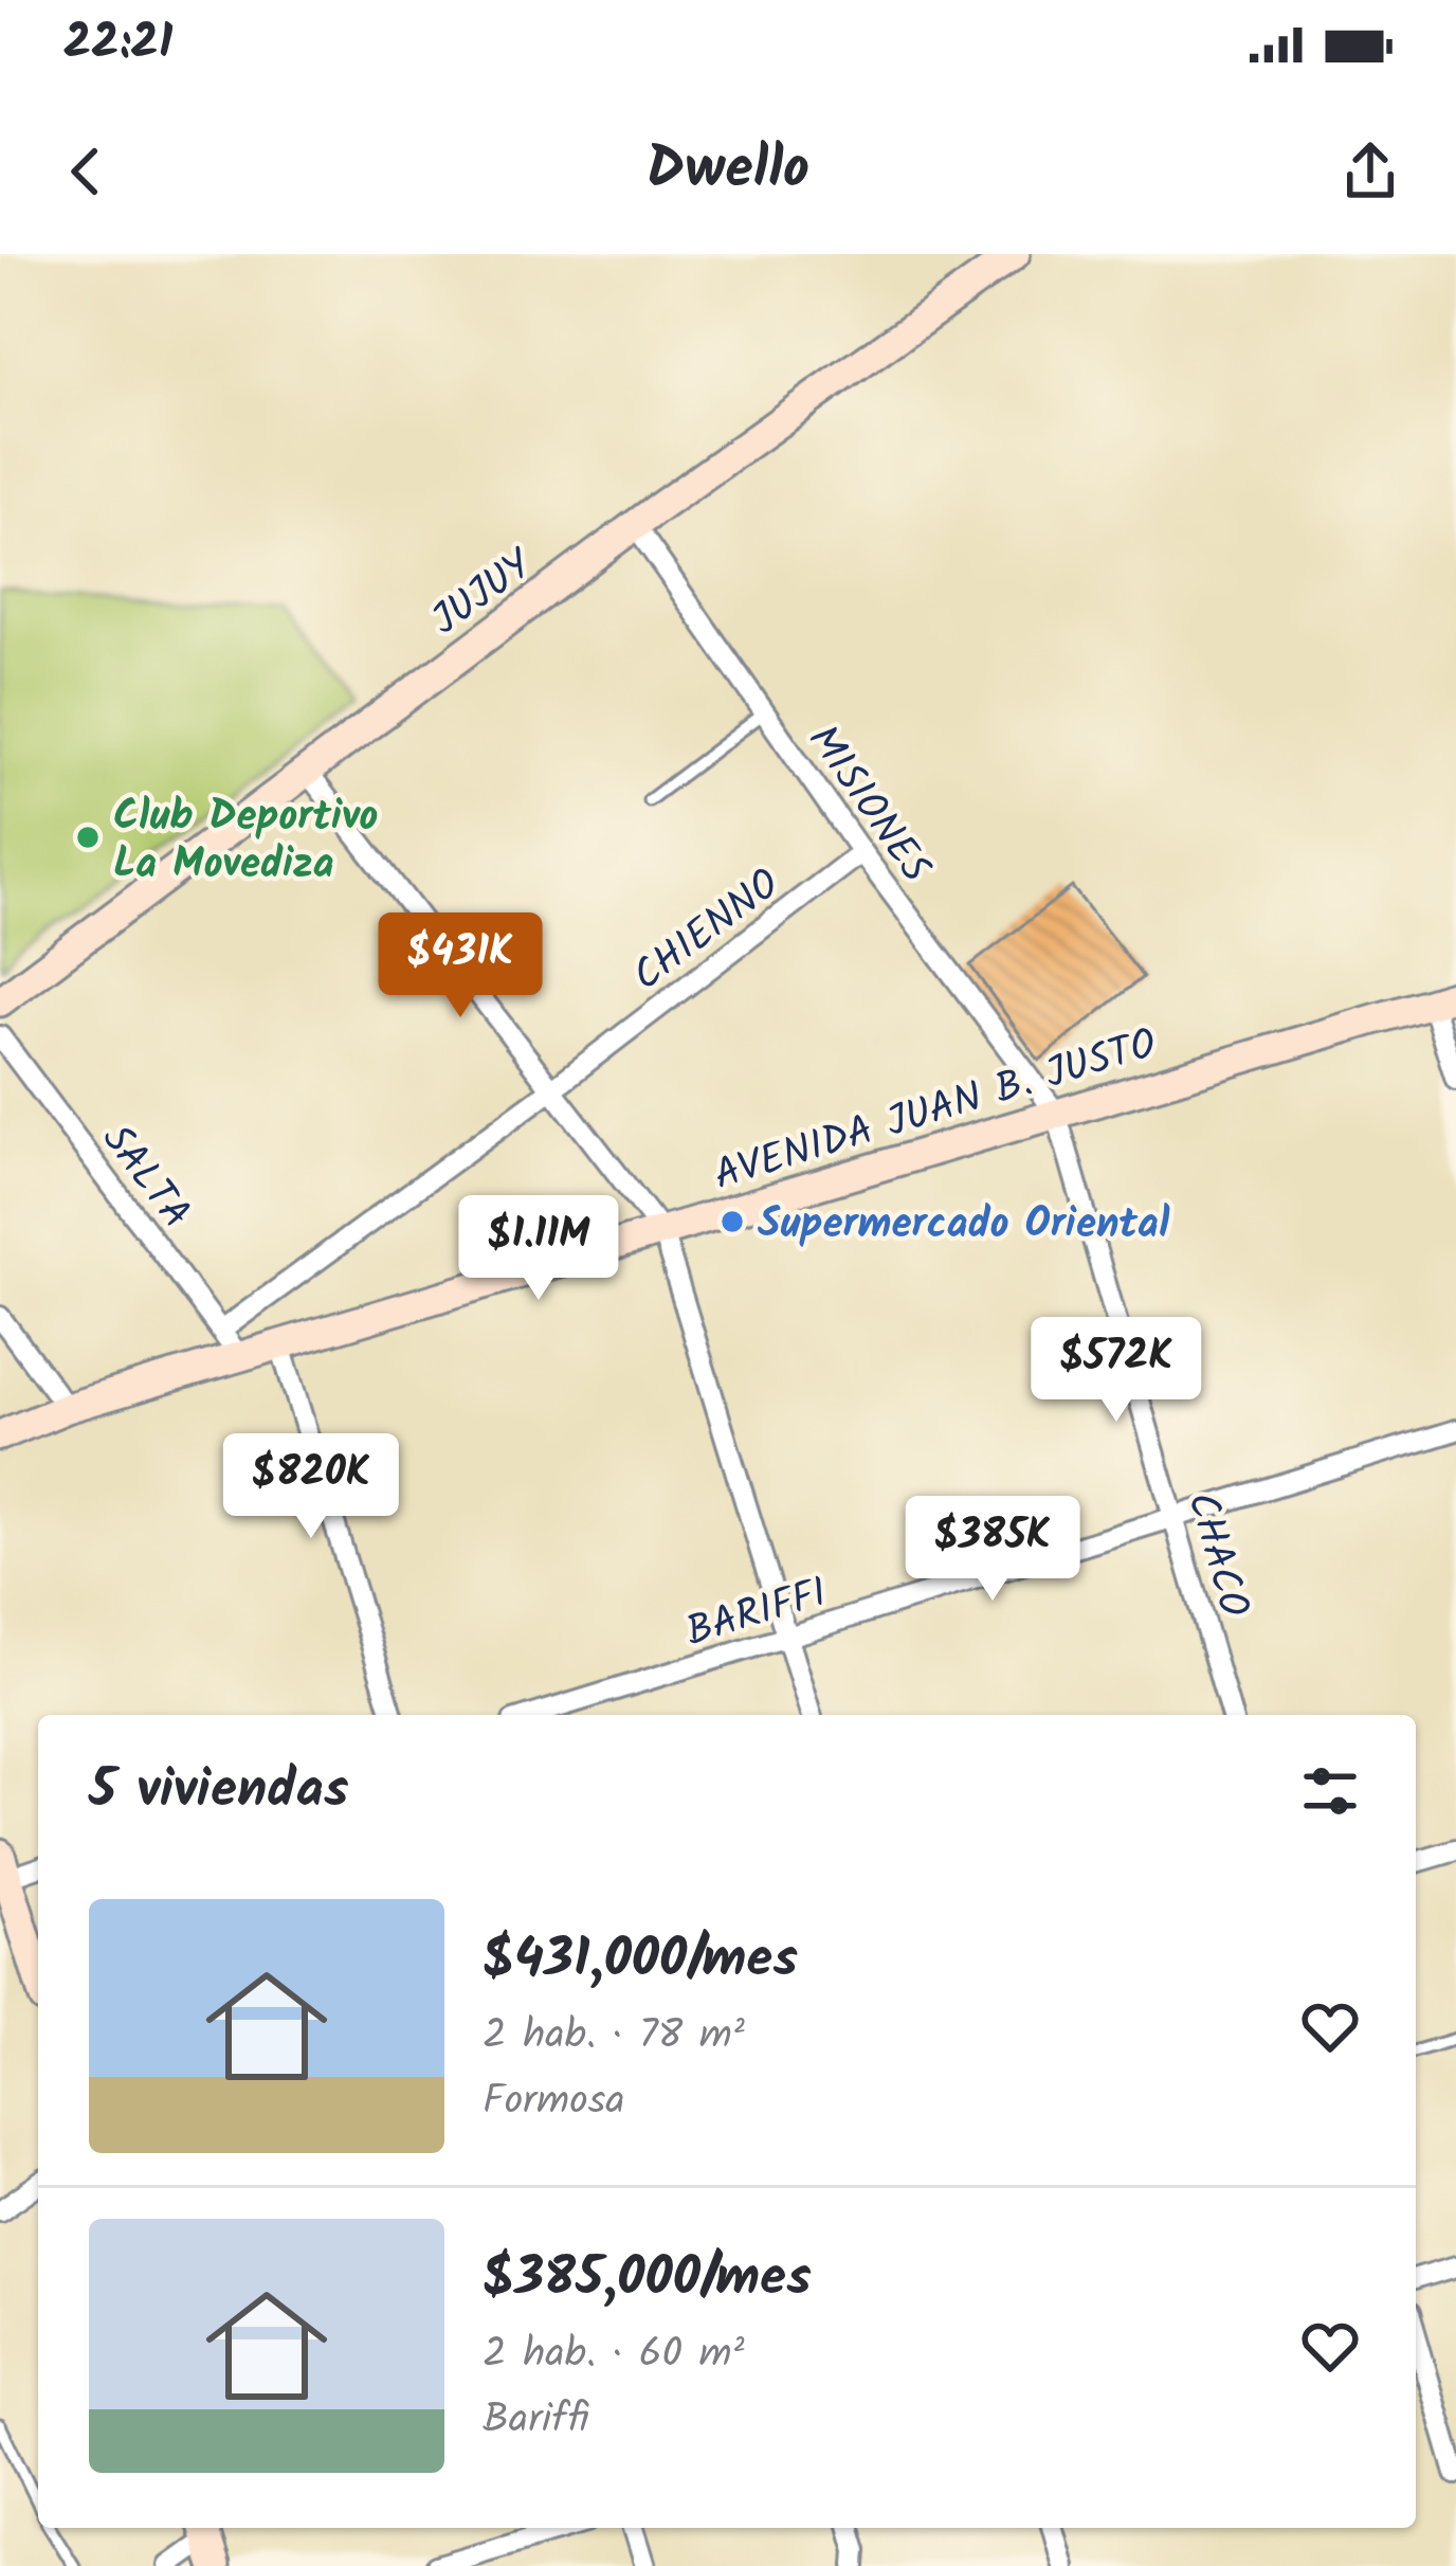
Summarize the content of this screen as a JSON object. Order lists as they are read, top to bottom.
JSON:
{
  "streets": {
    "main road": ["JUJUY", "AVENIDA JUAN B. JUSTO"],
    "street": [
      "MISIONES",
      "CHIENNO",
      "SALTA",
      "CHACO",
      "BARIFFI"
    ]
  },
  "crossings": [
    ["JUJUY", "MISIONES"],
    ["MISIONES", "CHIENNO"],
    ["MISIONES", "AVENIDA JUAN B. JUSTO"],
    ["MISIONES", "CHACO"],
    ["CHIENNO", "SALTA"],
    ["AVENIDA JUAN B. JUSTO", "SALTA"],
    ["AVENIDA JUAN B. JUSTO", "CHACO"],
    ["CHACO", "BARIFFI"]
  ],
  "places": ["Club Deportivo La Movediza", "Supermercado Oriental"],
  "page": {
    "status": "22:21",
    "header": "Dwello",
    "price": [
      "$431K",
      "$1.11M",
      "$572K",
      "$820K",
      "$385K"
    ],
    "heading": "5 viviendas",
    "list": [
      {
        "name": "$431,000/mes",
        "note": "2 hab. · 78 m² · Formosa"
      },
      {
        "name": "$385,000/mes",
        "note": "2 hab. · 60 m² · Bariffi"
      }
    ]
  }
}
